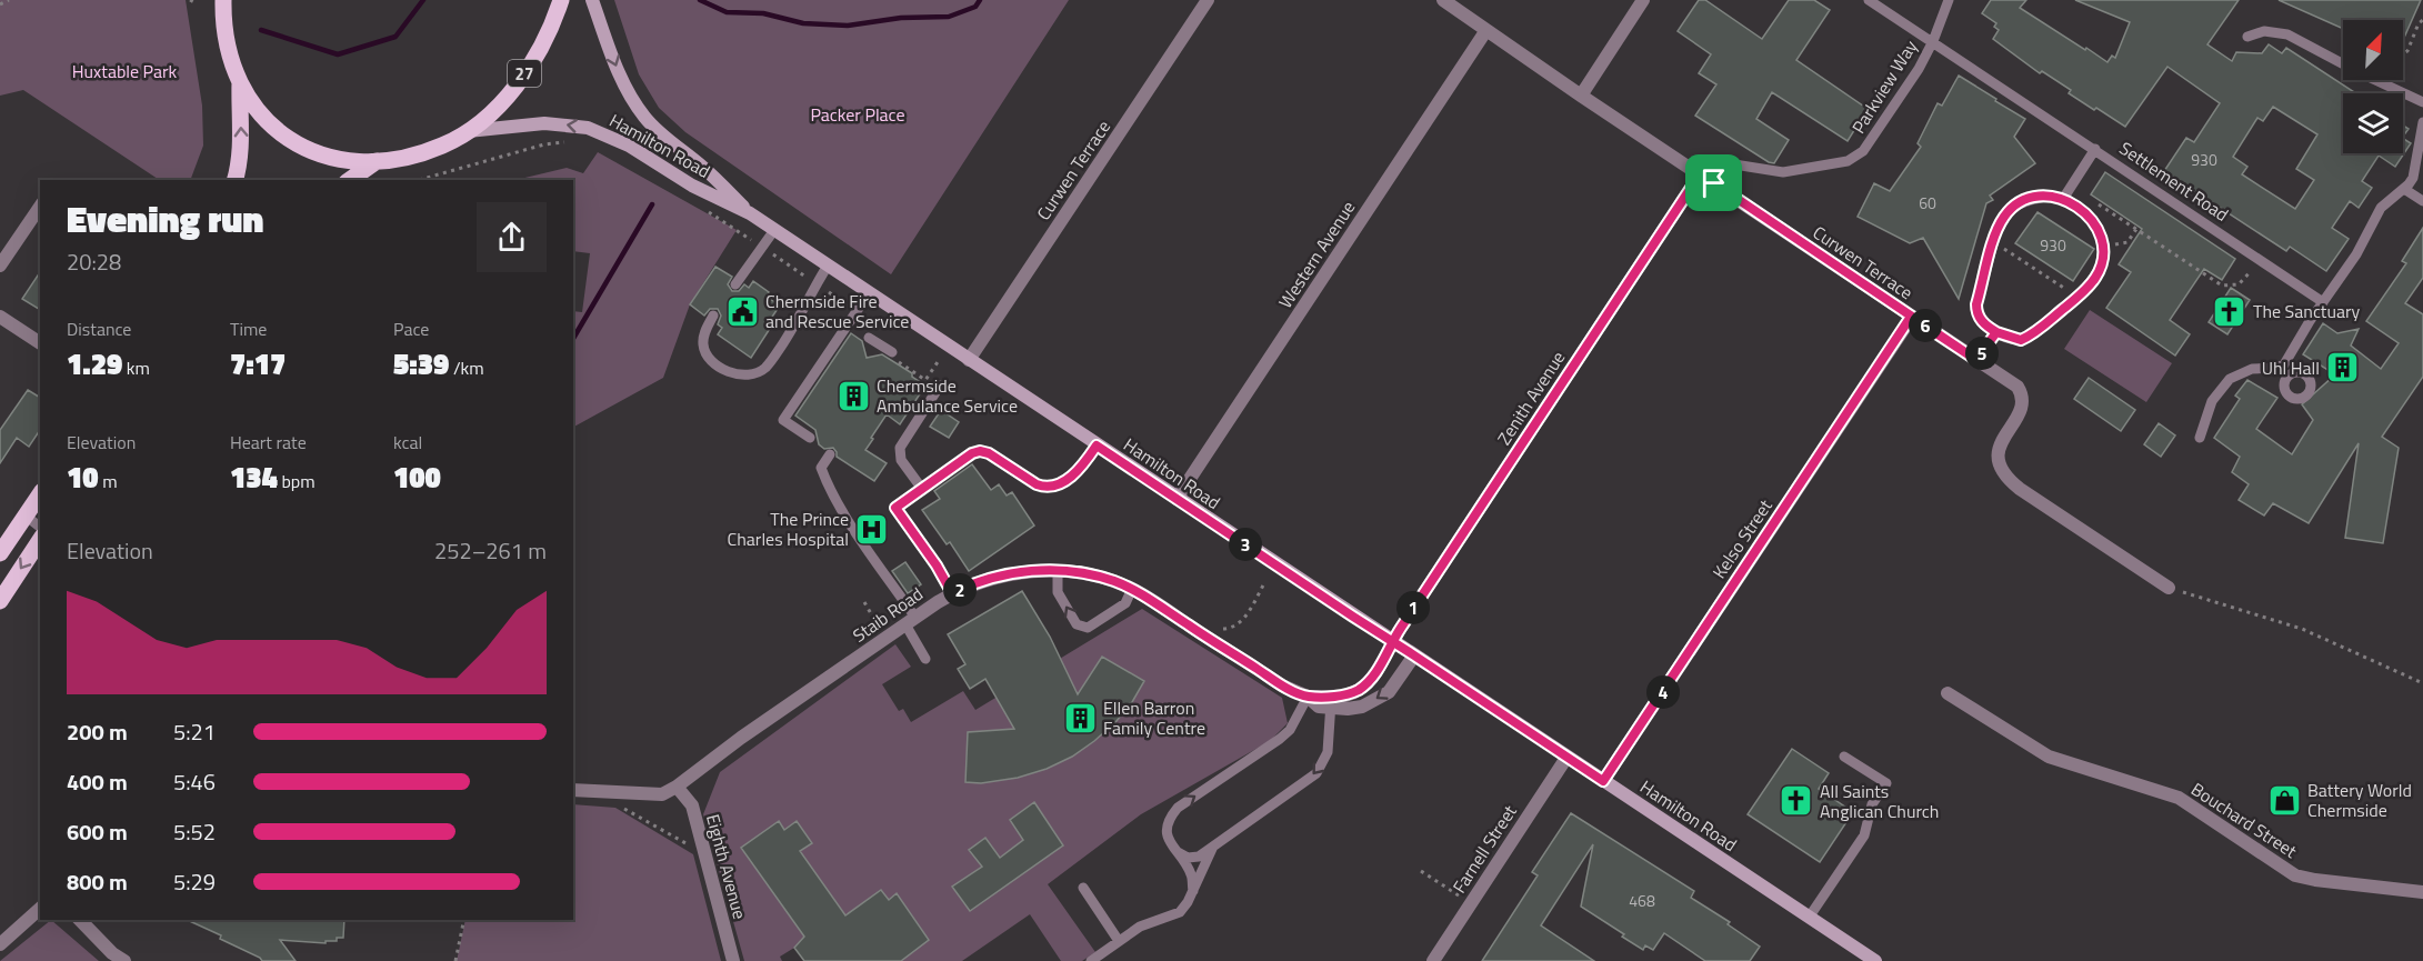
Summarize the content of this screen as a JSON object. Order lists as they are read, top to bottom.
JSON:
{
  "streets": {
    "main road": ["27", "Hamilton Road"],
    "street": [
      "Curwen Terrace",
      "Western Avenue",
      "Zenith Avenue",
      "Kelso Street",
      "Staib Road",
      "Bouchard Street",
      "Farnell Street",
      "Eighth Avenue"
    ],
    "lane": ["Parkview Way", "Settlement Road"]
  },
  "crossings": [
    ["27", "Hamilton Road"],
    ["Parkview Way", "Curwen Terrace"],
    ["Parkview Way", "Settlement Road"],
    ["Hamilton Road", "Curwen Terrace"],
    ["Hamilton Road", "Western Avenue"],
    ["Hamilton Road", "Zenith Avenue"],
    ["Hamilton Road", "Kelso Street"],
    ["Hamilton Road", "Staib Road"],
    ["Hamilton Road", "Farnell Street"],
    ["Curwen Terrace", "Western Avenue"],
    ["Curwen Terrace", "Zenith Avenue"],
    ["Curwen Terrace", "Kelso Street"],
    ["Zenith Avenue", "Staib Road"],
    ["Staib Road", "Eighth Avenue"]
  ],
  "parks": ["Huxtable Park", "Packer Place"],
  "places": {
    "public building": ["Chermside Fire and Rescue Service"],
    "church": ["The Sanctuary", "All Saints Anglican Church"],
    "building": ["Uhl Hall", "Chermside Ambulance Service", "Ellen Barron Family Centre"],
    "hospital": ["The Prince Charles Hospital"],
    "shop": ["Battery World Chermside"]
  },
  "house_numbers": [
    "930",
    "60",
    "930",
    "468"
  ],
  "north": "top right",
  "page": {
    "heading": ["Evening run", "20:28"],
    "stats": [
      ["Distance", "1.29 km"],
      ["Time", "7:17"],
      ["Pace", "5:39 /km"],
      ["Elevation", "10 m"],
      ["Heart rate", "134 bpm"],
      ["kcal", "100"]
    ],
    "pins": [
      "6",
      "5",
      "3",
      "2",
      "1",
      "4"
    ],
    "chart": ["Elevation", "252–261 m"],
    "list": [
      {
        "name": "200 m",
        "note": "5:21"
      },
      {
        "name": "400 m",
        "note": "5:46"
      },
      {
        "name": "600 m",
        "note": "5:52"
      },
      {
        "name": "800 m",
        "note": "5:29"
      }
    ]
  }
}
